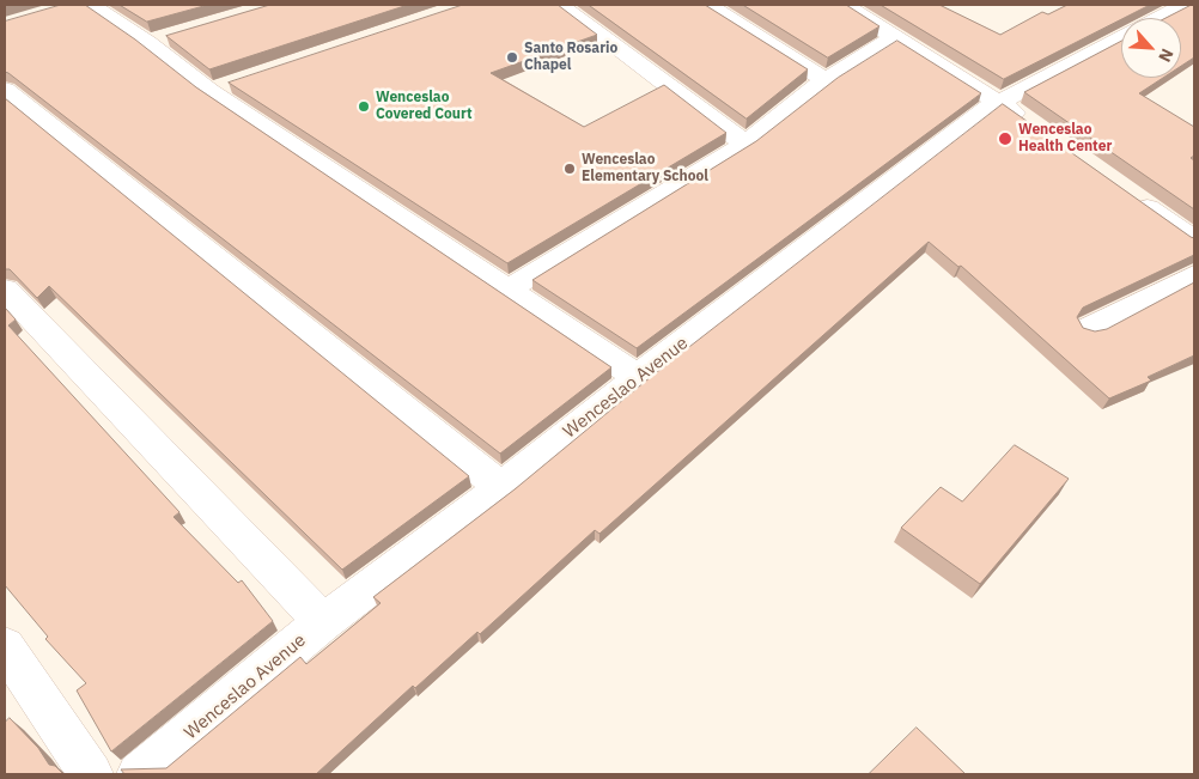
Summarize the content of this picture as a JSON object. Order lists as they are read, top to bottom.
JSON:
{
  "streets": {
    "street": ["Wenceslao Avenue"]
  },
  "places": [
    "Santo Rosario Chapel",
    "Wenceslao Covered Court",
    "Wenceslao Health Center",
    "Wenceslao Elementary School"
  ],
  "north": "bottom right"
}
